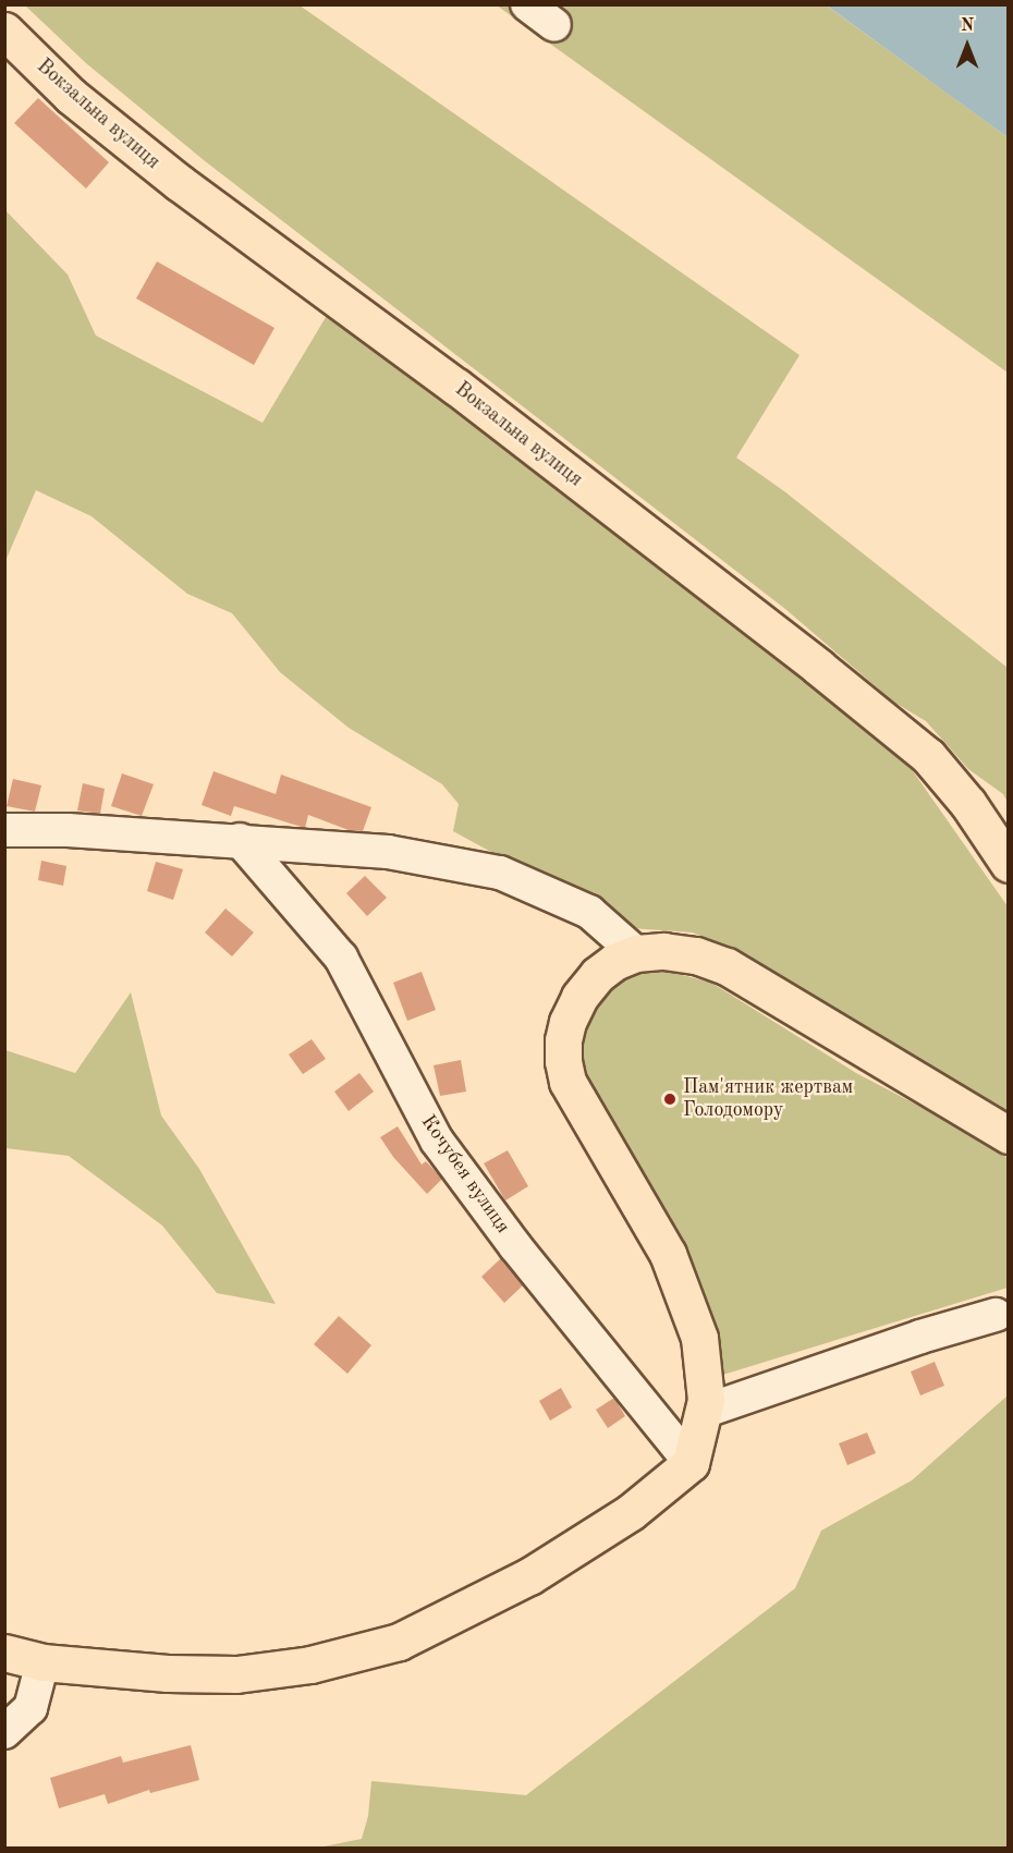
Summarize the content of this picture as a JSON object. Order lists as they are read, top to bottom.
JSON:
{
  "streets": {
    "main road": ["Вокзальна вулиця"],
    "street": ["Кочубея вулиця"]
  },
  "places": ["Пам'ятник жертвам Голодомору"],
  "north": "top"
}
